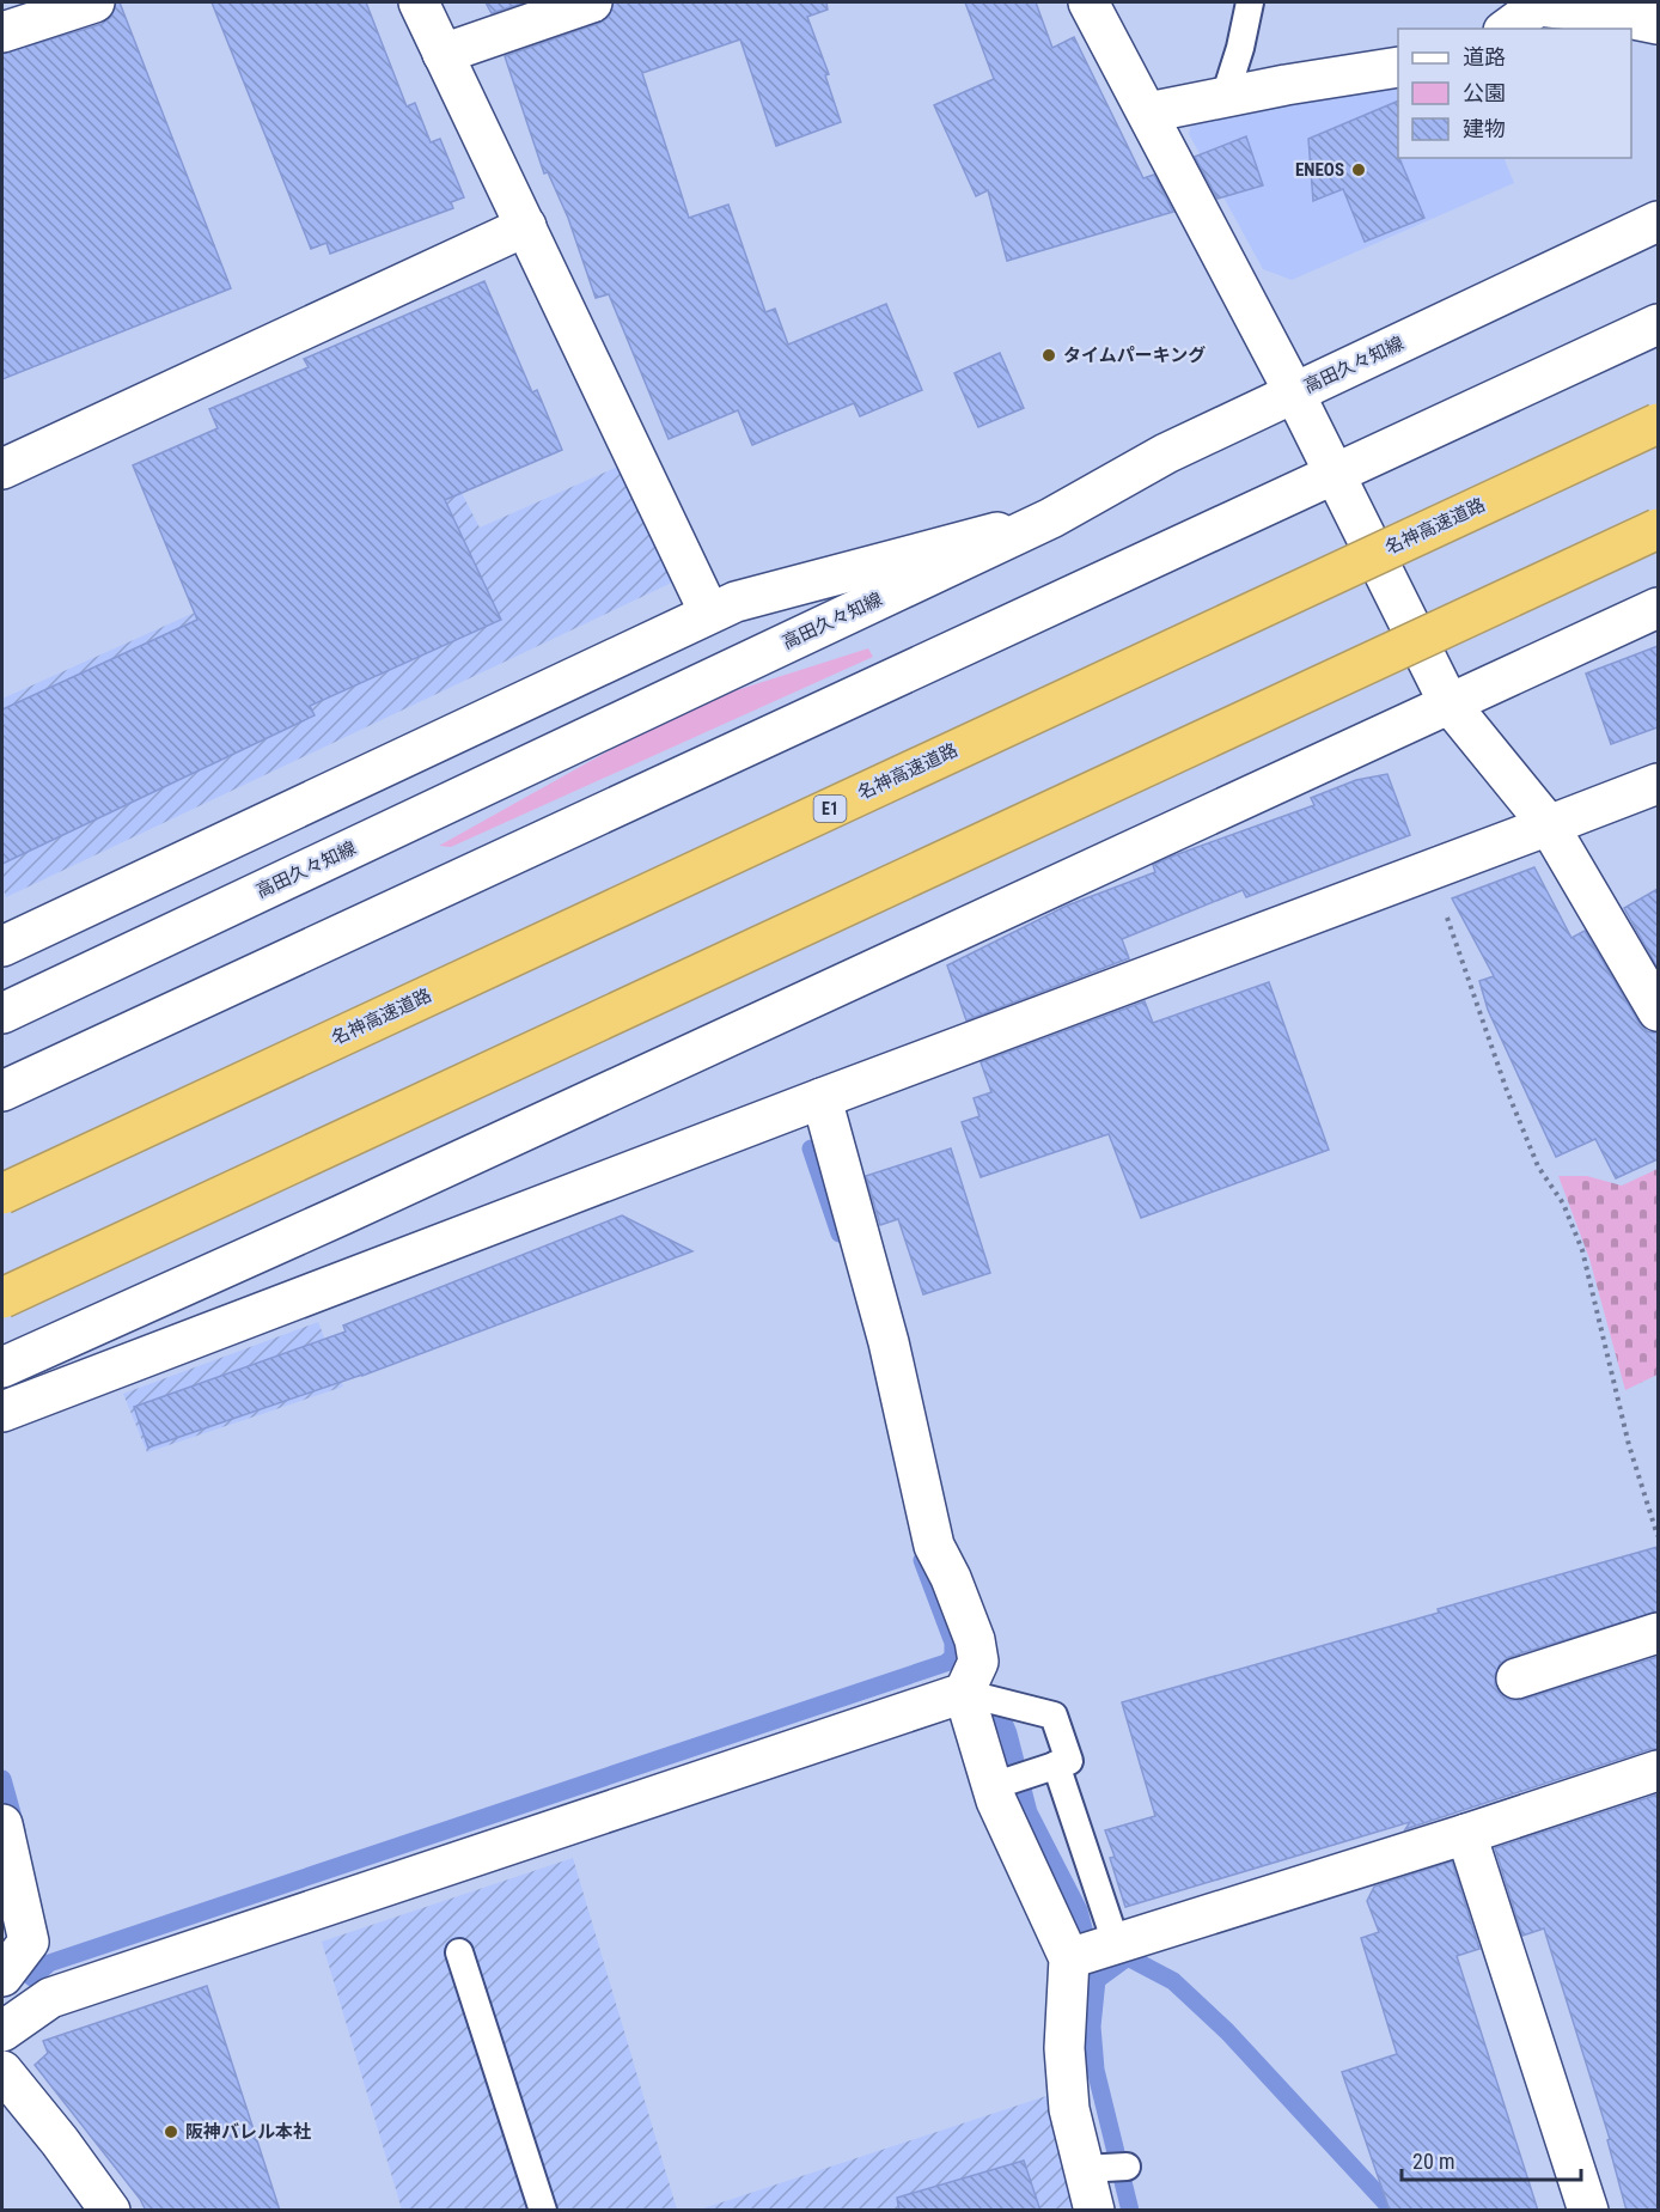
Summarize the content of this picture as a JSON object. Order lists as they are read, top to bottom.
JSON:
{
  "streets": {
    "highway": ["名神高速道路", "E1"],
    "street": ["高田久々知線"]
  },
  "places": ["ENEOS", "タイムパーキング", "阪神バレル本社"],
  "legend": ["道路", "公園", "建物"],
  "scale_bar": "20 m"
}
